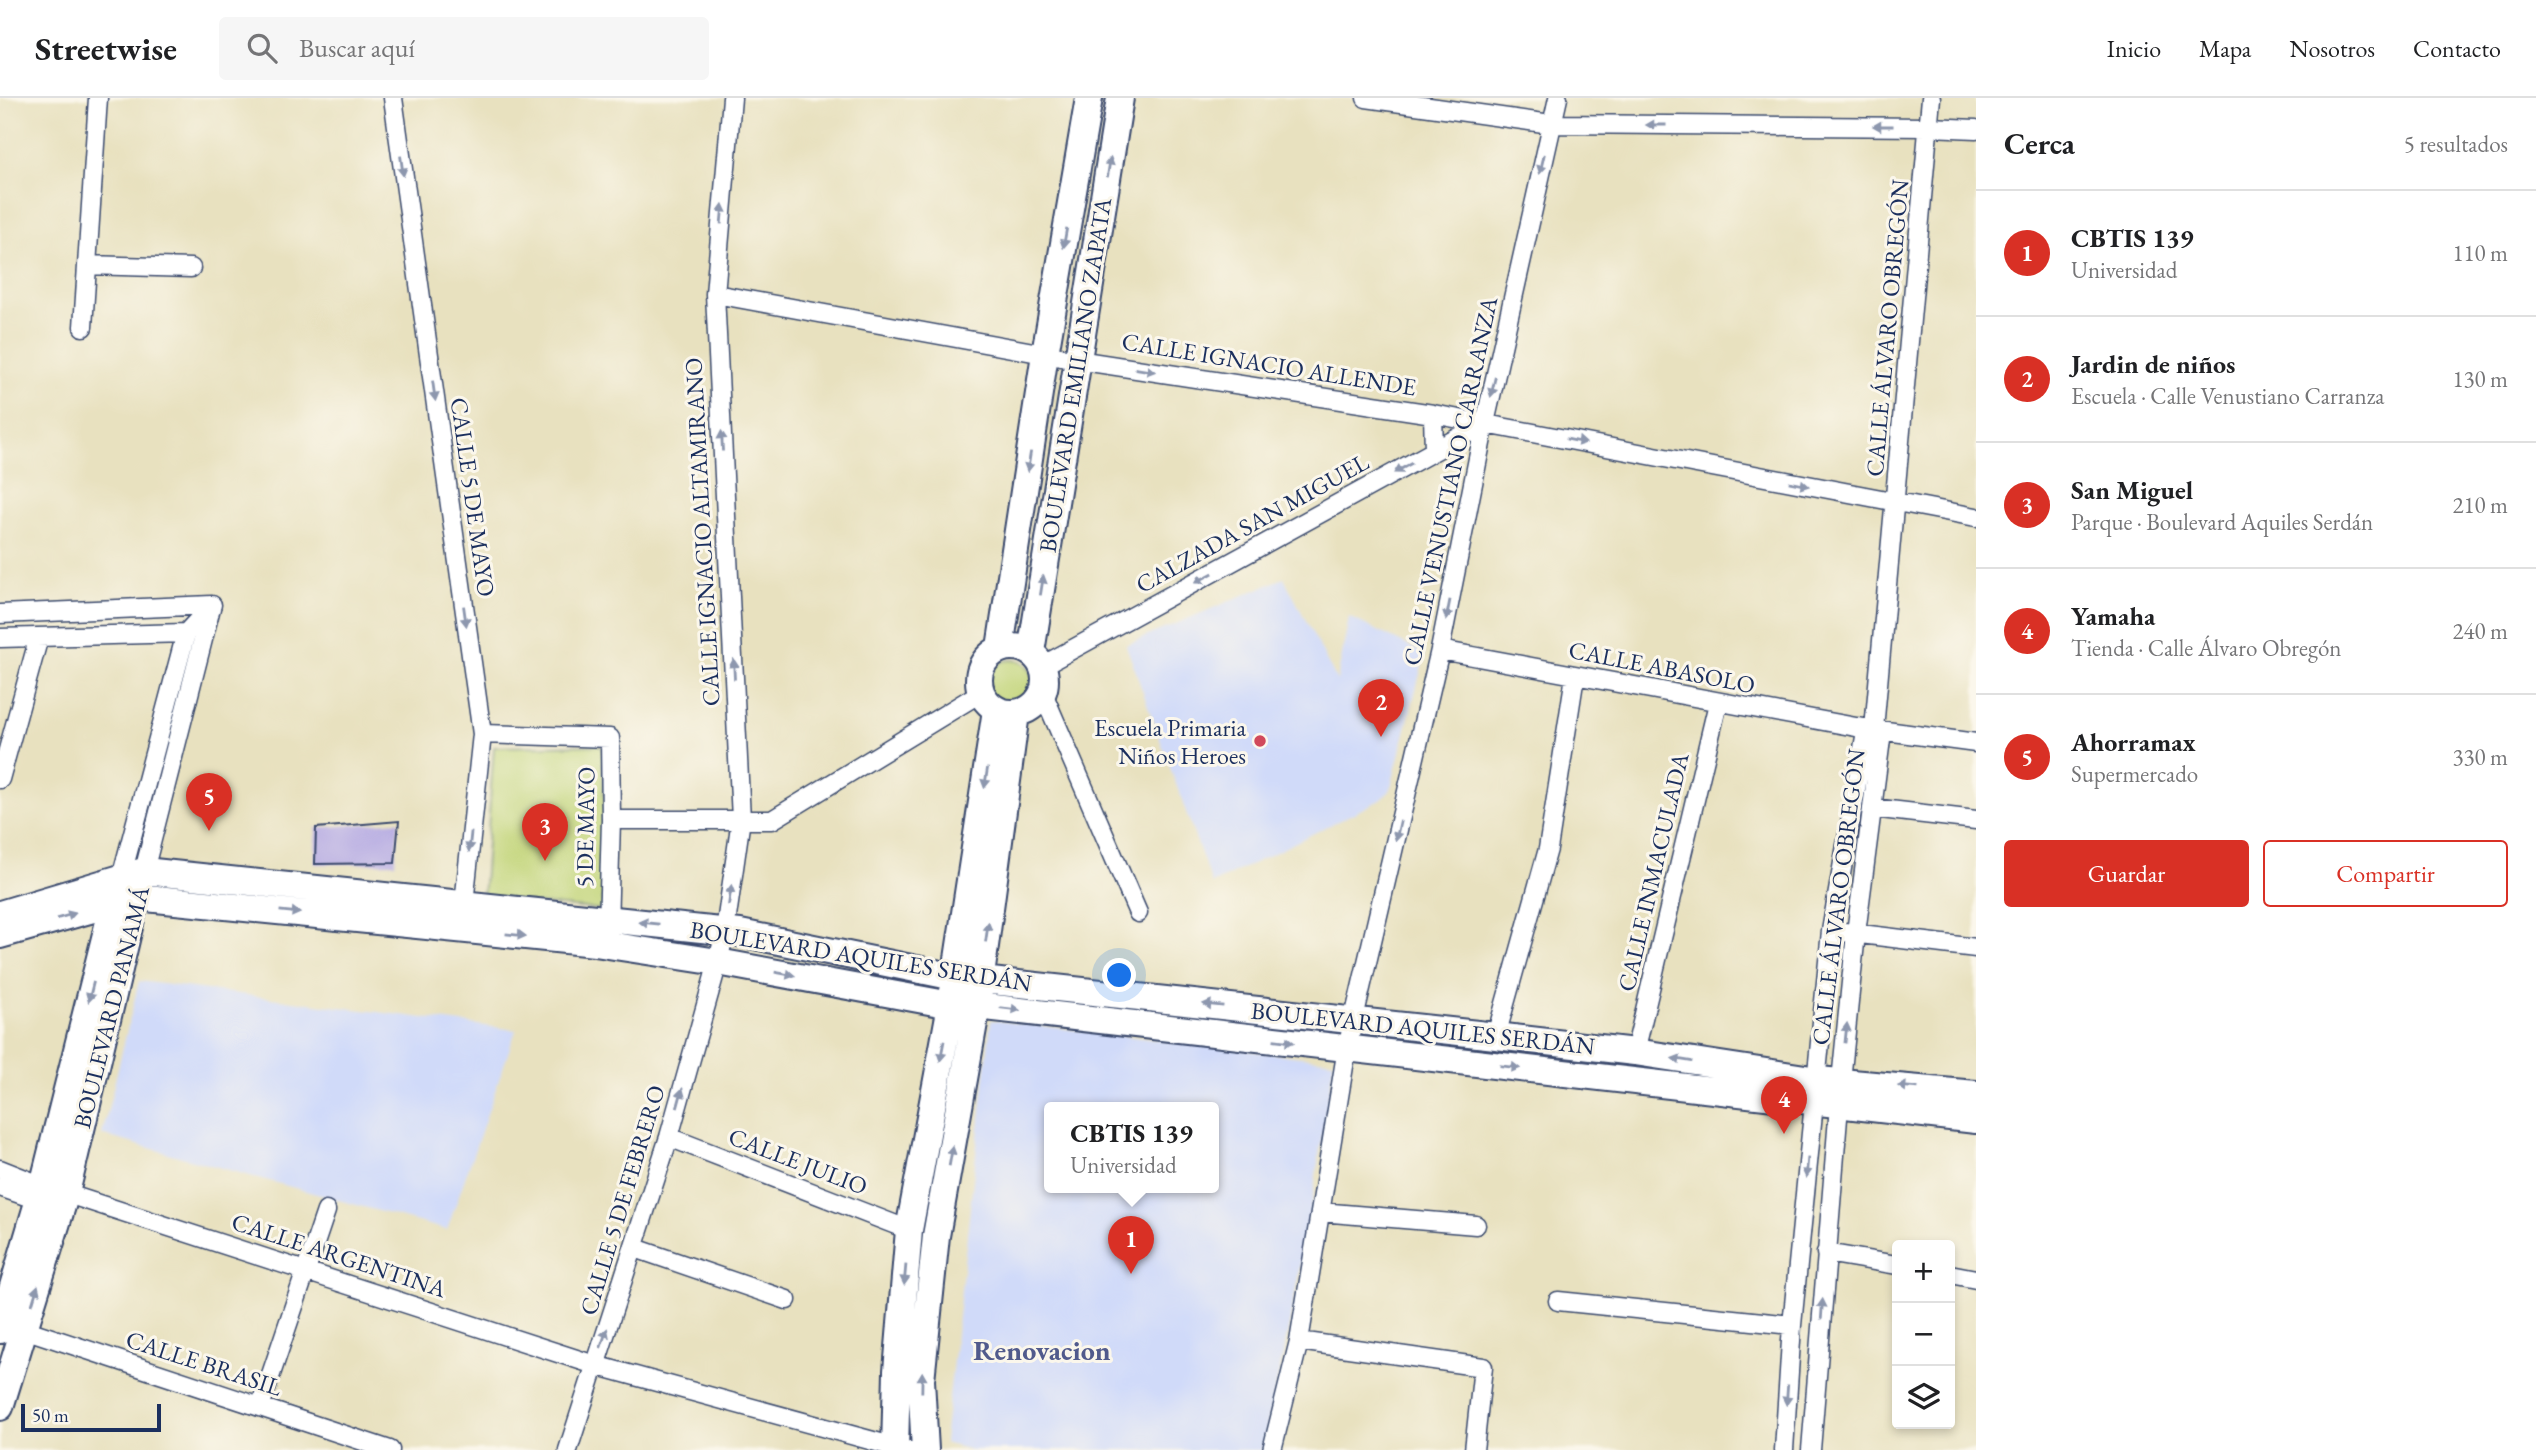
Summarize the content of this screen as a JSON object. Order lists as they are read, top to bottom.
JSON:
{
  "streets": {
    "street": [
      "CALLE ÁLVARO OBREGÓN",
      "CALLE IGNACIO ALLENDE",
      "BOULEVARD EMILIANO ZAPATA",
      "CALLE VENUSTIANO CARRANZA",
      "CALLE 5 DE MAYO",
      "CALZADA SAN MIGUEL",
      "CALLE IGNACIO ALTAMIRANO",
      "CALLE ABASOLO",
      "5 DE MAYO",
      "CALLE INMACULADA",
      "BOULEVARD AQUILES SERDÁN",
      "BOULEVARD PANAMÁ",
      "CALLE JULIO",
      "CALLE 5 DE FEBRERO",
      "CALLE ARGENTINA",
      "CALLE BRASIL"
    ]
  },
  "crossings": [
    ["CALLE ÁLVARO OBREGÓN", "CALLE IGNACIO ALLENDE"],
    ["CALLE ÁLVARO OBREGÓN", "CALLE ABASOLO"],
    ["CALLE ÁLVARO OBREGÓN", "BOULEVARD AQUILES SERDÁN"],
    ["CALLE IGNACIO ALLENDE", "BOULEVARD EMILIANO ZAPATA"],
    ["CALLE IGNACIO ALLENDE", "CALLE VENUSTIANO CARRANZA"],
    ["CALLE IGNACIO ALLENDE", "CALZADA SAN MIGUEL"],
    ["CALLE IGNACIO ALLENDE", "CALLE IGNACIO ALTAMIRANO"],
    ["BOULEVARD EMILIANO ZAPATA", "CALZADA SAN MIGUEL"],
    ["CALLE VENUSTIANO CARRANZA", "CALZADA SAN MIGUEL"],
    ["CALLE VENUSTIANO CARRANZA", "CALLE ABASOLO"],
    ["CALLE VENUSTIANO CARRANZA", "BOULEVARD AQUILES SERDÁN"],
    ["CALLE 5 DE MAYO", "5 DE MAYO"],
    ["CALLE 5 DE MAYO", "BOULEVARD AQUILES SERDÁN"],
    ["CALLE IGNACIO ALTAMIRANO", "BOULEVARD AQUILES SERDÁN"],
    ["CALLE IGNACIO ALTAMIRANO", "CALLE 5 DE FEBRERO"],
    ["CALLE ABASOLO", "CALLE INMACULADA"],
    ["5 DE MAYO", "BOULEVARD AQUILES SERDÁN"],
    ["CALLE INMACULADA", "BOULEVARD AQUILES SERDÁN"],
    ["BOULEVARD AQUILES SERDÁN", "BOULEVARD PANAMÁ"],
    ["BOULEVARD AQUILES SERDÁN", "CALLE 5 DE FEBRERO"],
    ["BOULEVARD PANAMÁ", "CALLE ARGENTINA"],
    ["BOULEVARD PANAMÁ", "CALLE BRASIL"],
    ["CALLE JULIO", "CALLE 5 DE FEBRERO"],
    ["CALLE 5 DE FEBRERO", "CALLE ARGENTINA"]
  ],
  "one_way": [
    "CALLE IGNACIO ALLENDE",
    "CALLE 5 DE MAYO",
    "CALZADA SAN MIGUEL",
    "CALLE IGNACIO ALTAMIRANO",
    "CALLE 5 DE FEBRERO"
  ],
  "districts": ["Renovacion"],
  "places": ["Escuela Primaria Niños Heroes"],
  "scale_bar": "50 m",
  "page": {
    "header": "Streetwise",
    "search": "Buscar aquí",
    "nav": [
      "Inicio",
      "Mapa",
      "Nosotros",
      "Contacto"
    ],
    "heading": ["Cerca", "5 resultados"],
    "list": [
      {
        "mark": "1",
        "name": "CBTIS 139",
        "note": "Universidad",
        "value": "110 m"
      },
      {
        "mark": "2",
        "name": "Jardin de niños",
        "note": "Escuela · Calle Venustiano Carranza",
        "value": "130 m"
      },
      {
        "mark": "3",
        "name": "San Miguel",
        "note": "Parque · Boulevard Aquiles Serdán",
        "value": "210 m"
      },
      {
        "mark": "4",
        "name": "Yamaha",
        "note": "Tienda · Calle Álvaro Obregón",
        "value": "240 m"
      },
      {
        "mark": "5",
        "name": "Ahorramax",
        "note": "Supermercado",
        "value": "330 m"
      }
    ],
    "pins": [
      "2",
      "5",
      "3",
      "4",
      "1"
    ],
    "buttons": ["Guardar", "Compartir"],
    "popup": ["CBTIS 139", "Universidad"],
    "map_buttons": ["+", "−"],
    "scale": "50 m"
  }
}
